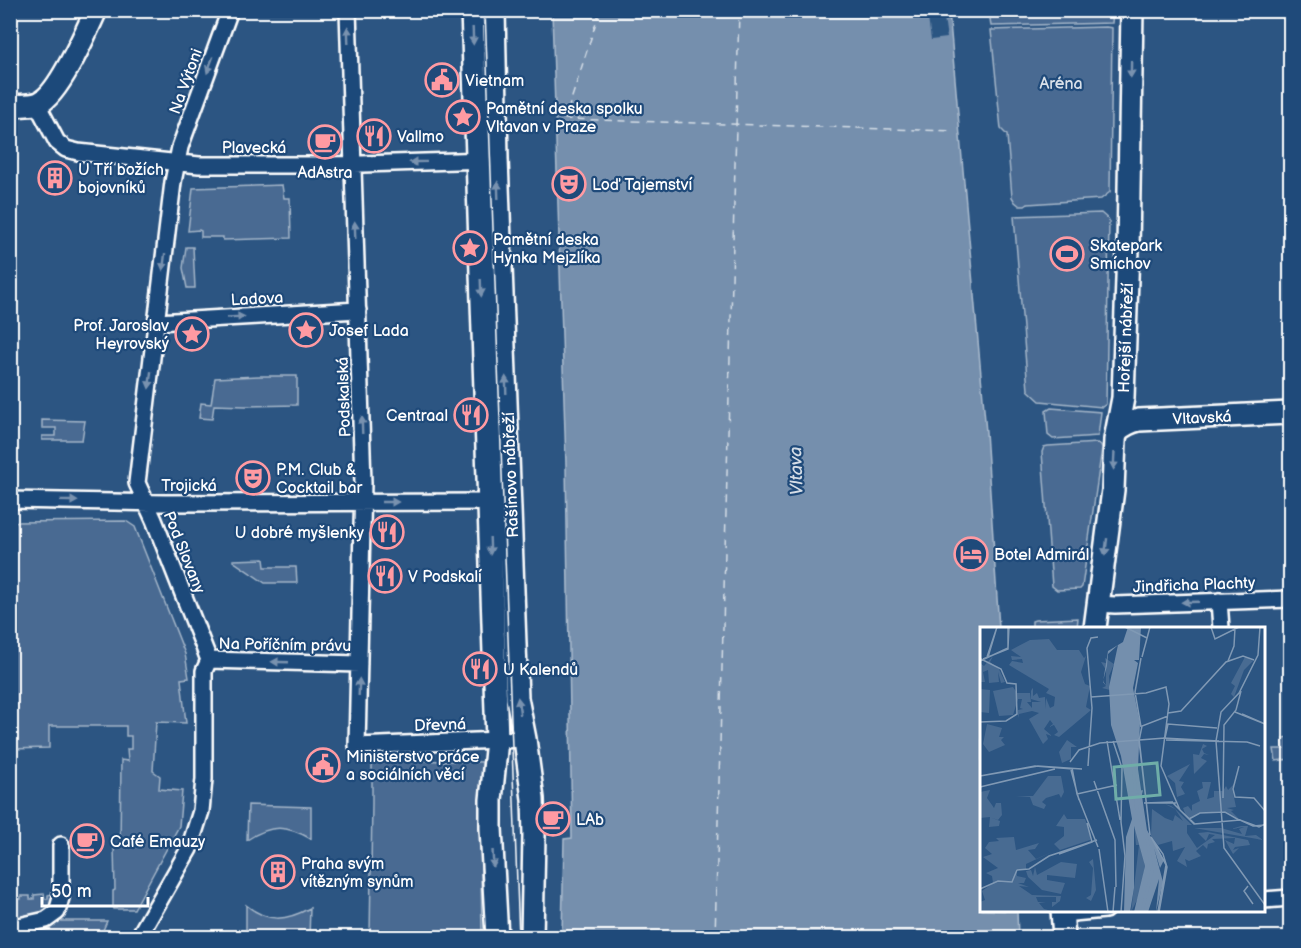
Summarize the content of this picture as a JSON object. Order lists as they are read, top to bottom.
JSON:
{
  "streets": {
    "main road": ["Hořejší nábřeží", "Vltavská", "Rašínovo nábřeží"],
    "street": [
      "Na Výtoni",
      "Plavecká",
      "Ladova",
      "Podskalská",
      "Trojická",
      "Pod Slovany",
      "Jindřicha Plachty",
      "Na Poříčním právu",
      "Dřevná"
    ]
  },
  "crossings": [
    ["Na Výtoni", "Plavecká"],
    ["Na Výtoni", "Pod Slovany"],
    ["Plavecká", "Podskalská"],
    ["Plavecká", "Rašínovo nábřeží"],
    ["Plavecká", "Pod Slovany"],
    ["Ladova", "Podskalská"],
    ["Ladova", "Pod Slovany"],
    ["Hořejší nábřeží", "Vltavská"],
    ["Hořejší nábřeží", "Jindřicha Plachty"],
    ["Podskalská", "Trojická"],
    ["Podskalská", "Na Poříčním právu"],
    ["Podskalská", "Dřevná"],
    ["Rašínovo nábřeží", "Trojická"],
    ["Rašínovo nábřeží", "Dřevná"],
    ["Trojická", "Pod Slovany"],
    ["Pod Slovany", "Na Poříčním právu"]
  ],
  "one_way": [
    "Na Výtoni",
    "Ladova",
    "Hořejší nábřeží",
    "Podskalská",
    "Trojická",
    "Pod Slovany",
    "Jindřicha Plachty",
    "Na Poříčním právu"
  ],
  "water": ["Vltava"],
  "parks": ["Aréna"],
  "places": {
    "public building": ["Vietnam", "Ministerstvo práce a sociálních věcí"],
    "place": [
      "Pamětní deska spolku Vltavan v Praze",
      "Pamětní deska Hynka Mejzlíka",
      "Josef Lada",
      "Prof. Jaroslav Heyrovský"
    ],
    "restaurant": [
      "Vallmo",
      "Centraal",
      "U dobré myšlenky",
      "V Podskalí",
      "U Kalendů"
    ],
    "cafe": ["AdAstra", "LAb", "Café Emauzy"],
    "building": ["U Tří božích bojovníků", "Praha svým vítězným synům"],
    "theatre": ["Loď Tajemství", "P.M. Club & Cocktail bar"],
    "sports": ["Skatepark Smíchov"],
    "hotel": ["Botel Admirál"]
  },
  "scale_bar": "50 m"
}
